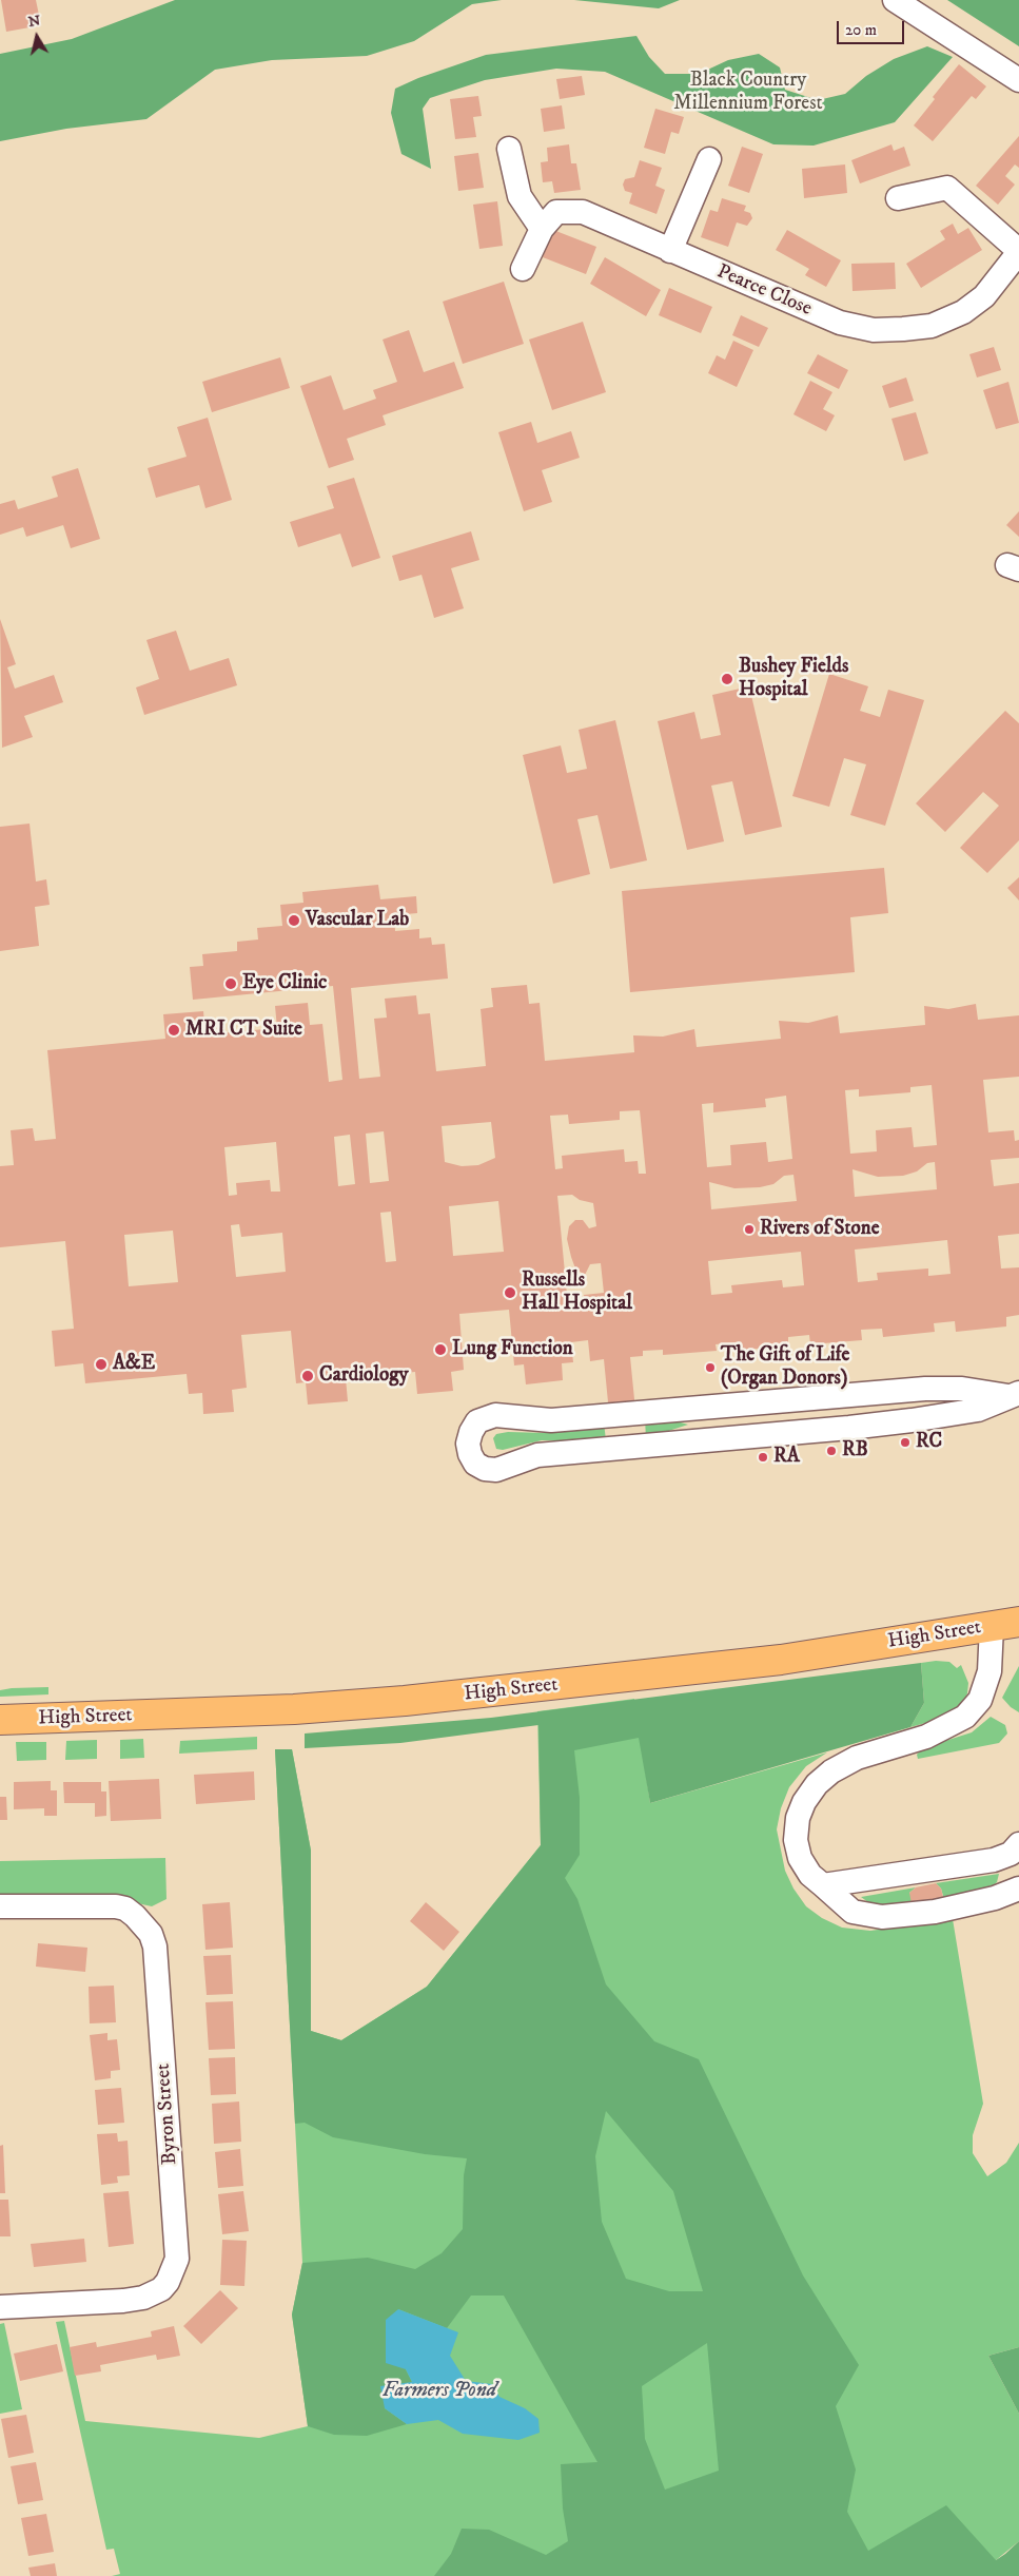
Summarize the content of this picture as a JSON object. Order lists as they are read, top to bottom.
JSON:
{
  "streets": {
    "main road": ["High Street"],
    "street": ["Pearce Close", "Byron Street"]
  },
  "water": ["Farmers Pond"],
  "parks": ["Black Country Millennium Forest"],
  "places": [
    "Bushey Fields Hospital",
    "Vascular Lab",
    "Eye Clinic",
    "MRI CT Suite",
    "Rivers of Stone",
    "Russells Hall Hospital",
    "Lung Function",
    "A&E",
    "The Gift of Life (Organ Donors)",
    "Cardiology",
    "RC",
    "RB",
    "RA"
  ],
  "scale_bar": "20 m",
  "north": "top"
}
